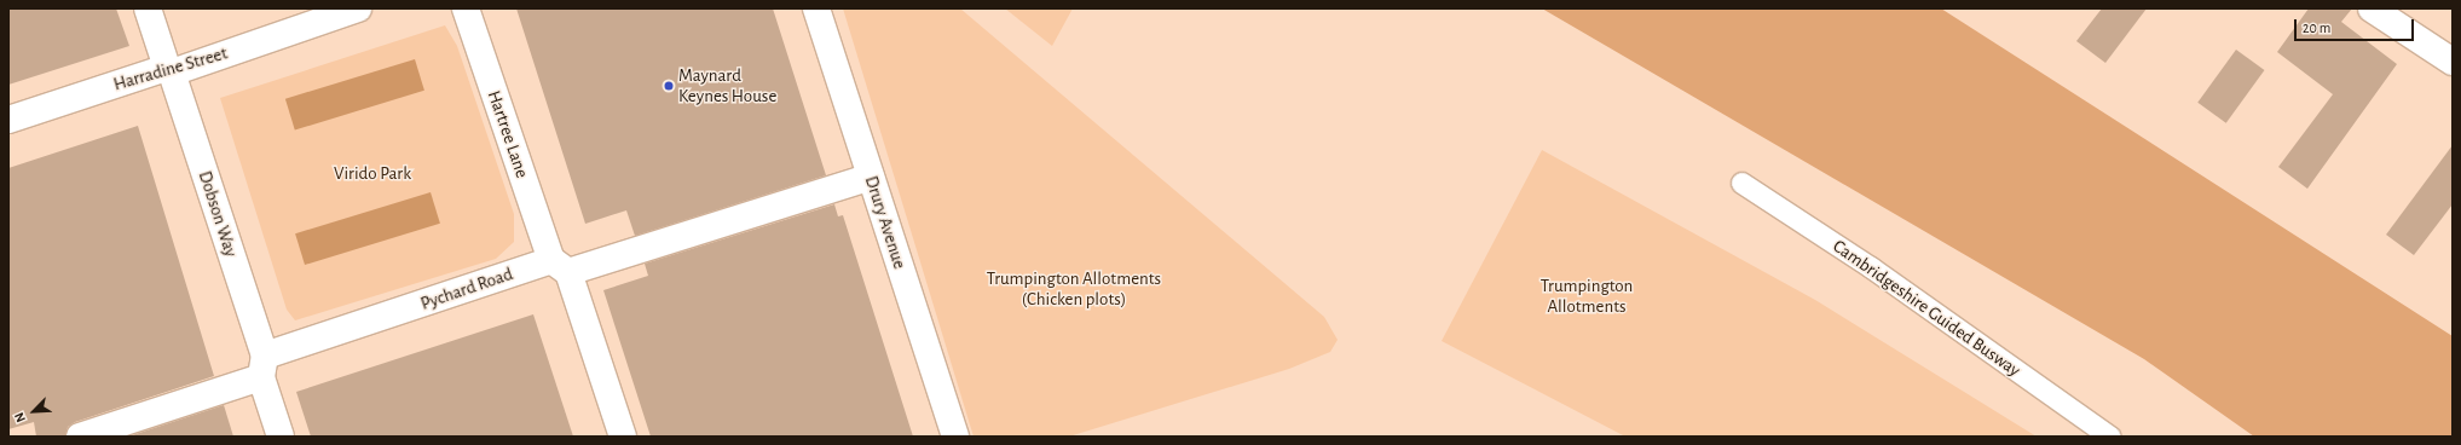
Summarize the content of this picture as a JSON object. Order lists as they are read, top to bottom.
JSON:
{
  "streets": {
    "street": [
      "Harradine Street",
      "Hartree Lane",
      "Dobson Way",
      "Drury Avenue",
      "Pychard Road"
    ],
    "lane": ["Cambridgeshire Guided Busway"]
  },
  "crossings": [
    ["Harradine Street", "Dobson Way"],
    ["Hartree Lane", "Pychard Road"],
    ["Dobson Way", "Pychard Road"],
    ["Drury Avenue", "Pychard Road"]
  ],
  "parks": ["Virido Park", "Trumpington Allotments (Chicken plots)", "Trumpington Allotments"],
  "places": ["Maynard Keynes House"],
  "scale_bar": "20 m",
  "north": "bottom left"
}
